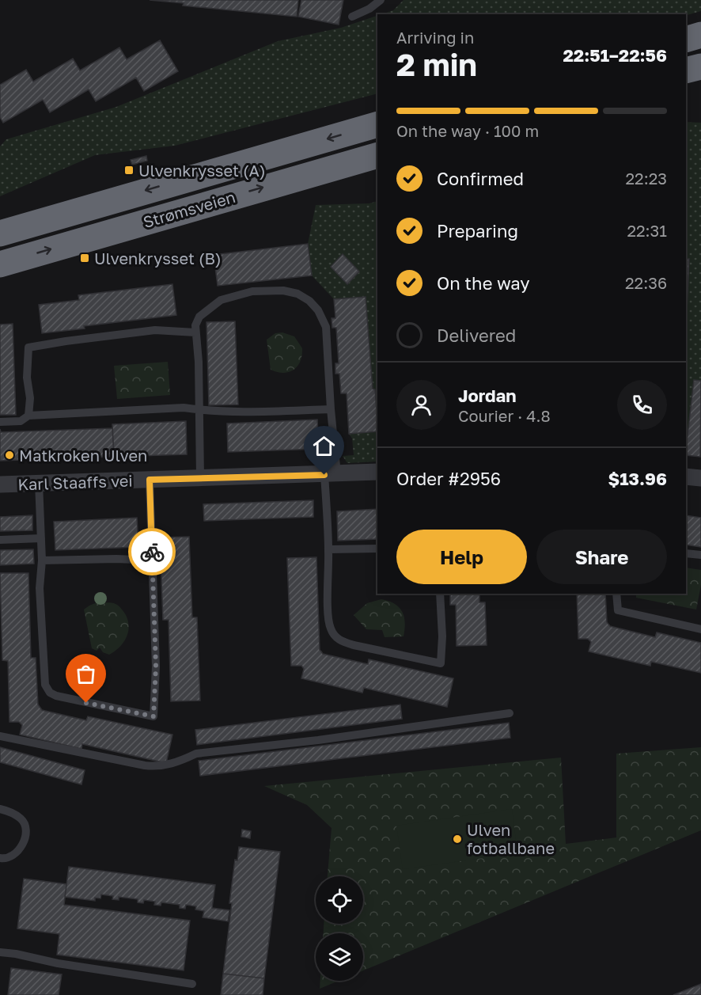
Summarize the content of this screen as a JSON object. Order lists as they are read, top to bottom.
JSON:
{
  "streets": {
    "highway": ["Strømsveien"],
    "street": ["Karl Staaffs vei"]
  },
  "places": {
    "transit": ["Ulvenkrysset (A)", "Ulvenkrysset (B)"],
    "other": ["Matkroken Ulven", "Ulven fotballbane"]
  },
  "page": {
    "heading": ["2 min", "Arriving in", "22:51–22:56"],
    "panel": [
      "Jordan",
      "Courier · 4.8",
      "Order #2956",
      "$13.96"
    ],
    "bar": "On the way · 100 m",
    "list": [
      ["Confirmed", "22:23"],
      ["Preparing", "22:31"],
      ["On the way", "22:36"],
      "Delivered"
    ],
    "buttons": ["Help", "Share"]
  }
}
